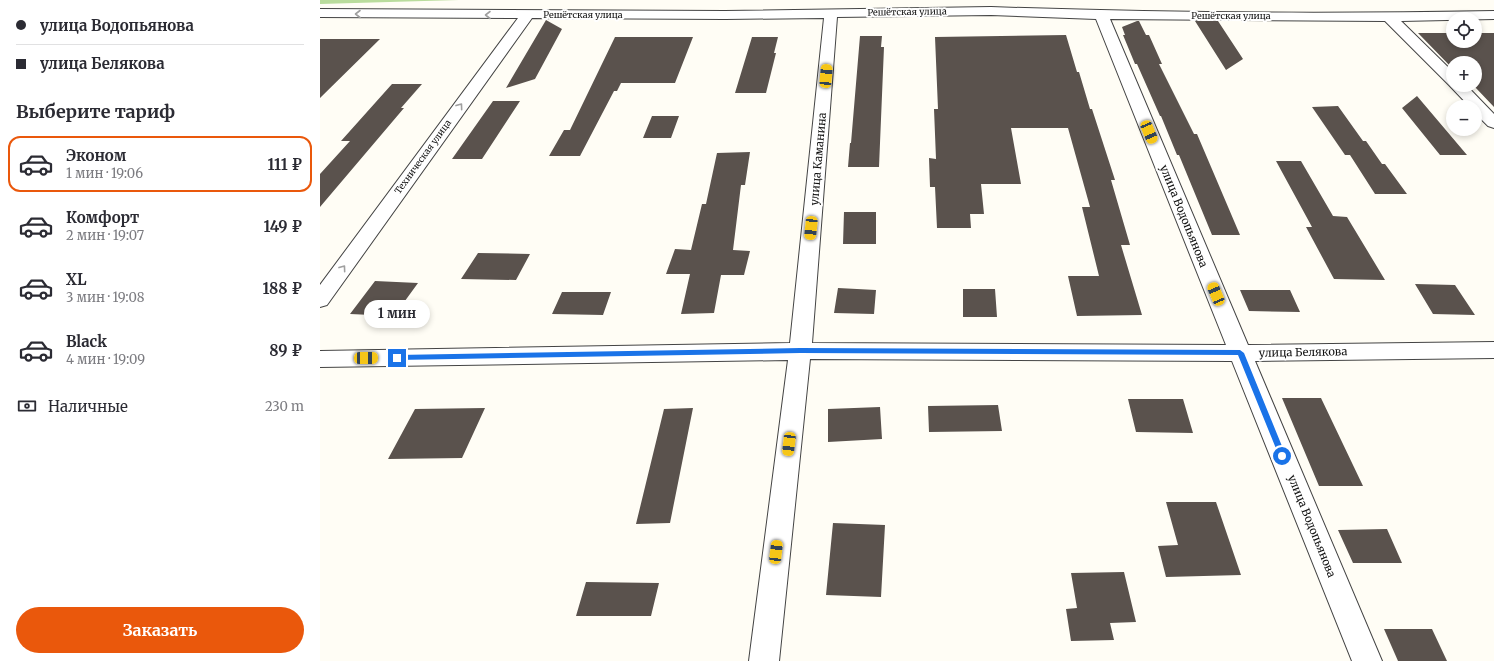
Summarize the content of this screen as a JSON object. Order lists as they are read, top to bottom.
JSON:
{
  "streets": {
    "street": [
      "Решётская улица",
      "Техническая улица",
      "улица Каманина",
      "улица Водопьянова",
      "улица Белякова"
    ]
  },
  "crossings": [
    ["Решётская улица", "Техническая улица"],
    ["Решётская улица", "улица Каманина"],
    ["Решётская улица", "улица Водопьянова"],
    ["улица Каманина", "улица Белякова"],
    ["улица Водопьянова", "улица Белякова"]
  ],
  "one_way": ["Техническая улица"],
  "page": {
    "banner": ["улица Водопьянова", "улица Белякова"],
    "map_buttons": ["+", "−"],
    "heading": "Выберите тариф",
    "list": [
      {
        "name": "Эконом",
        "note": "1 мин · 19:06",
        "value": "111 ₽"
      },
      {
        "name": "Комфорт",
        "note": "2 мин · 19:07",
        "value": "149 ₽"
      },
      {
        "name": "XL",
        "note": "3 мин · 19:08",
        "value": "188 ₽"
      },
      {
        "name": "Black",
        "note": "4 мин · 19:09",
        "value": "89 ₽"
      }
    ],
    "bubble": "1 мин",
    "pay": ["Наличные", "230 m"],
    "buttons": "Заказать"
  }
}
